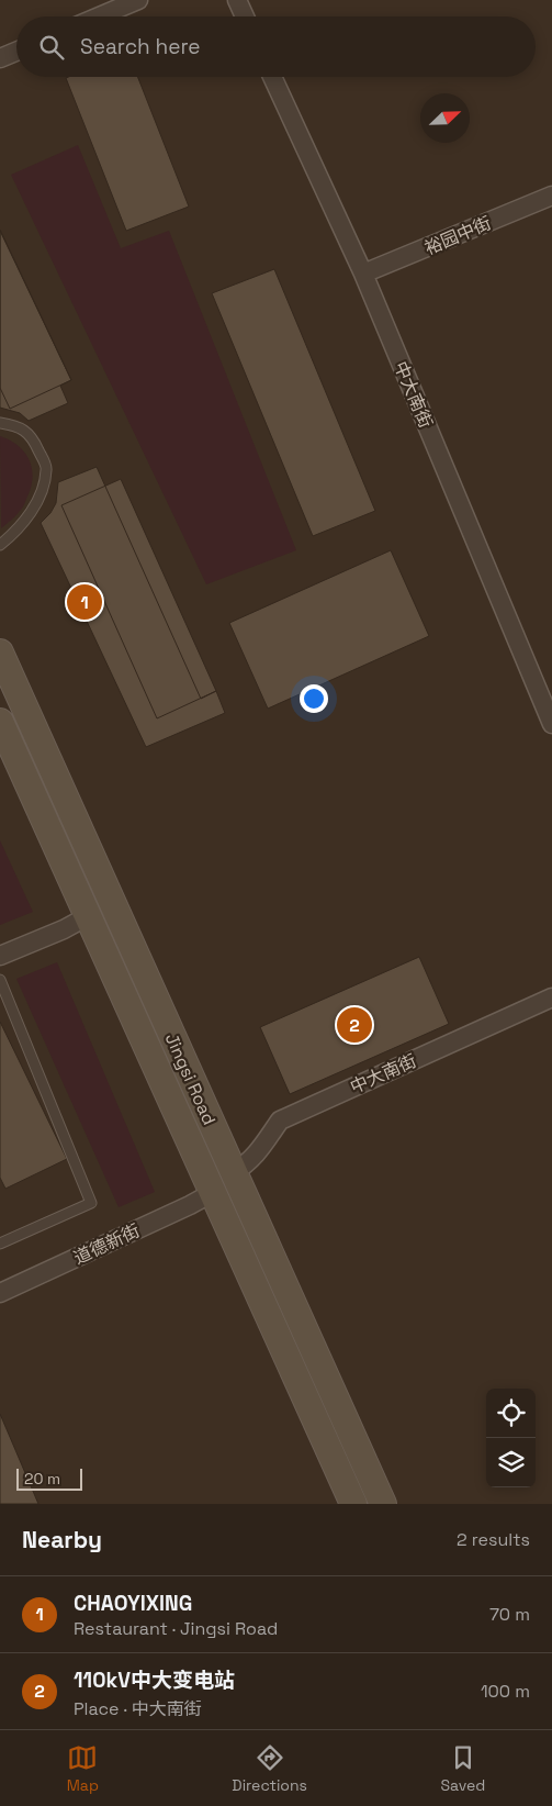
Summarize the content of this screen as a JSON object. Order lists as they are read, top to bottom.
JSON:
{
  "streets": {
    "main road": ["Jingsi Road"],
    "street": ["裕园中街", "中大南街", "道德新街"]
  },
  "crossings": [
    ["裕园中街", "中大南街"],
    ["中大南街", "Jingsi Road"],
    ["Jingsi Road", "道德新街"]
  ],
  "scale_bar": "20 m",
  "north": "top right",
  "page": {
    "search": "Search here",
    "pins": ["1", "2"],
    "scale": "20 m",
    "heading": ["Nearby", "2 results"],
    "list": [
      {
        "mark": "1",
        "name": "CHAOYIXING",
        "note": "Restaurant · Jingsi Road",
        "value": "70 m"
      },
      {
        "mark": "2",
        "name": "110kV中大变电站",
        "note": "Place · 中大南街",
        "value": "100 m"
      }
    ],
    "nav": ["Map", "Directions", "Saved"]
  }
}
